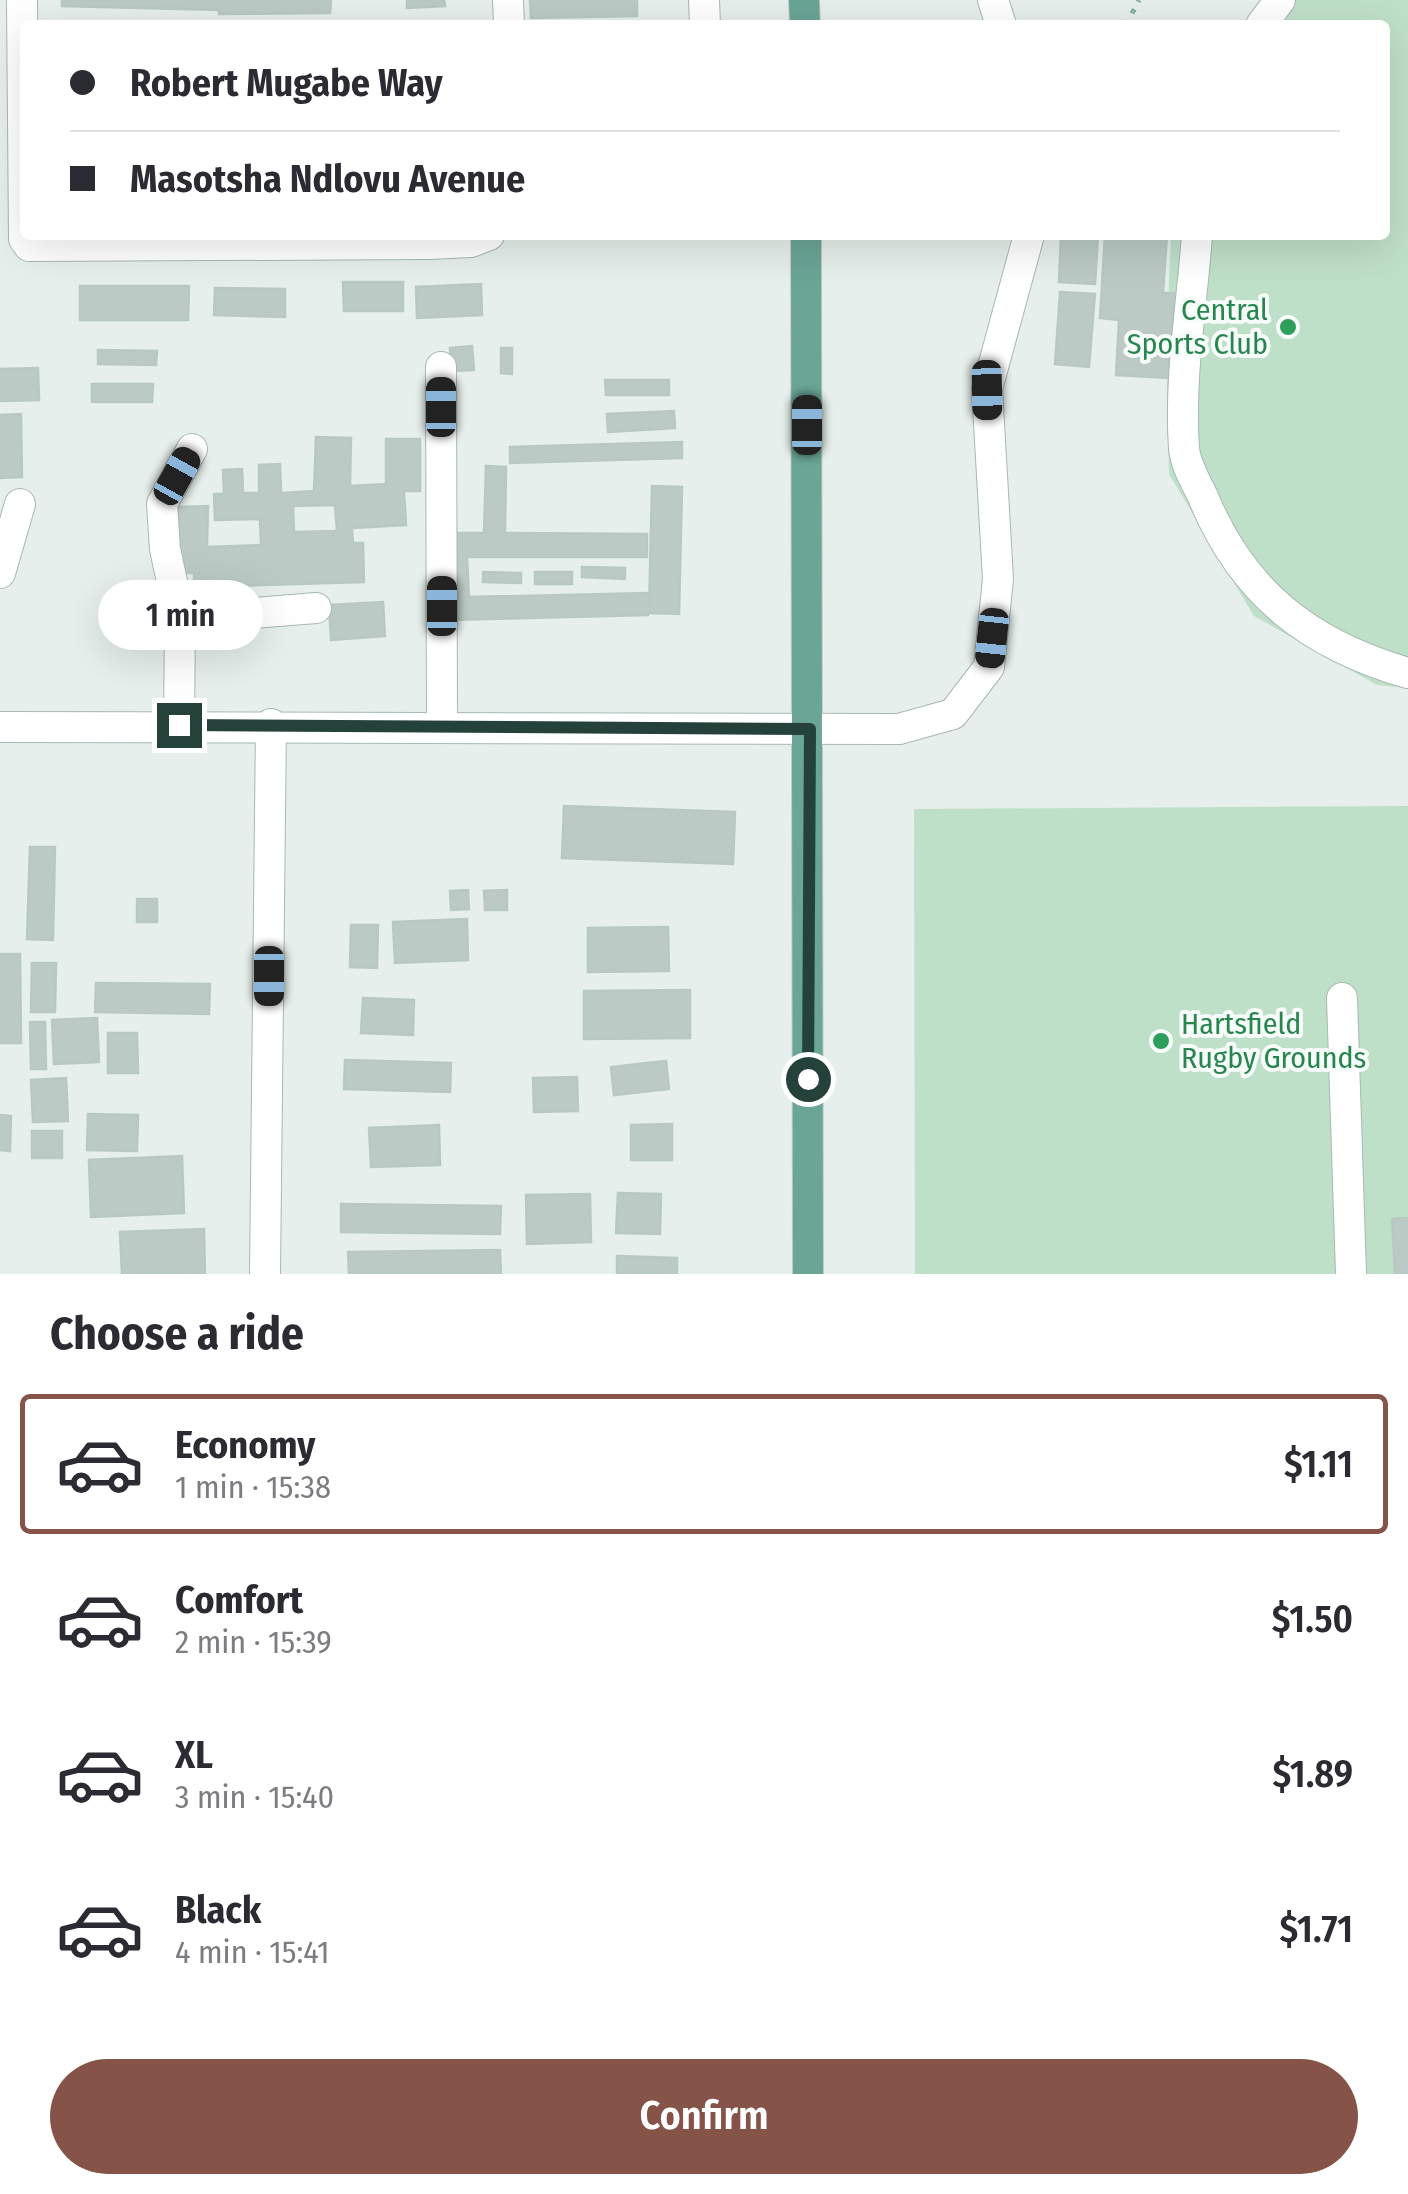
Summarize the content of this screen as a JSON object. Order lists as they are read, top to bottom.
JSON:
{
  "places": ["Central Sports Club", "Hartsfield Rugby Grounds"],
  "page": {
    "banner": ["Robert Mugabe Way", "Masotsha Ndlovu Avenue"],
    "bubble": "1 min",
    "heading": "Choose a ride",
    "list": [
      {
        "name": "Economy",
        "note": "1 min · 15:38",
        "value": "$1.11"
      },
      {
        "name": "Comfort",
        "note": "2 min · 15:39",
        "value": "$1.50"
      },
      {
        "name": "XL",
        "note": "3 min · 15:40",
        "value": "$1.89"
      },
      {
        "name": "Black",
        "note": "4 min · 15:41",
        "value": "$1.71"
      }
    ],
    "buttons": "Confirm"
  }
}
